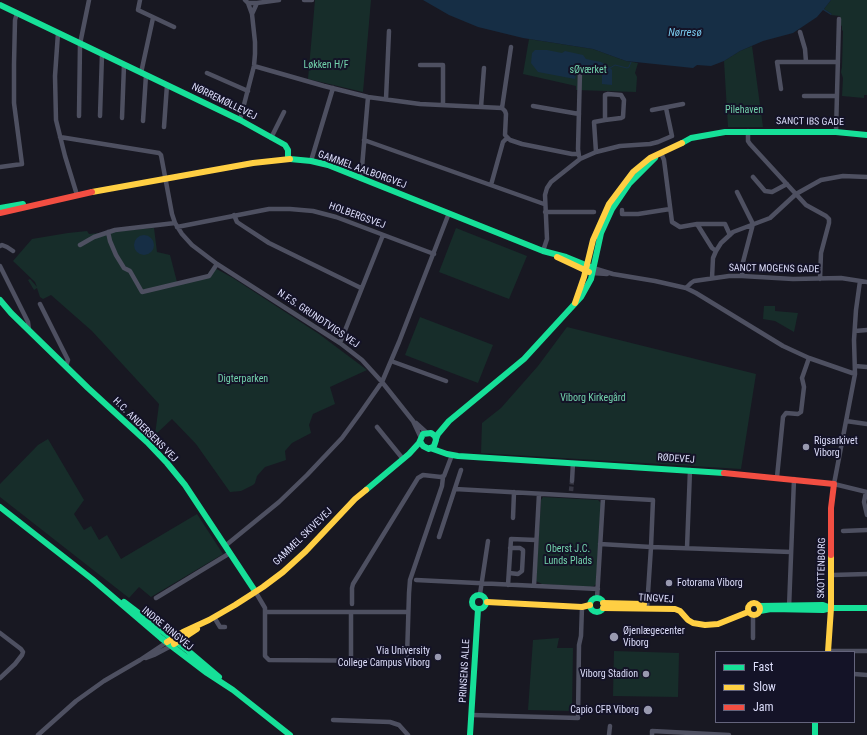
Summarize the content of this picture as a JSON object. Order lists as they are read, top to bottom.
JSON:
{
  "streets": {
    "street": [
      "NØRREMØLLEVEJ",
      "SANCT IBS GADE",
      "GAMMEL AALBORGVEJ",
      "HOLBERGSVEJ",
      "SANCT MOGENS GADE",
      "N.F.S. GRUNDTVIGS VEJ",
      "H.C. ANDERSENS VEJ",
      "RØDEVEJ",
      "GAMMEL SKIVEVEJ",
      "SKOTTENBORG",
      "TINGVEJ",
      "INDRE RINGVEJ",
      "PRINSENS ALLE"
    ]
  },
  "crossings": [
    ["NØRREMØLLEVEJ", "GAMMEL AALBORGVEJ"],
    ["SANCT IBS GADE", "GAMMEL AALBORGVEJ"],
    ["GAMMEL AALBORGVEJ", "N.F.S. GRUNDTVIGS VEJ"],
    ["HOLBERGSVEJ", "N.F.S. GRUNDTVIGS VEJ"],
    ["N.F.S. GRUNDTVIGS VEJ", "RØDEVEJ"],
    ["N.F.S. GRUNDTVIGS VEJ", "GAMMEL SKIVEVEJ"],
    ["H.C. ANDERSENS VEJ", "GAMMEL SKIVEVEJ"],
    ["RØDEVEJ", "GAMMEL SKIVEVEJ"],
    ["RØDEVEJ", "SKOTTENBORG"],
    ["GAMMEL SKIVEVEJ", "INDRE RINGVEJ"]
  ],
  "water": ["Nørresø"],
  "parks": [
    "Løkken H/F",
    "sØværket",
    "Pilehaven",
    "Digterparken",
    "Viborg Kirkegård",
    "Oberst J.C. Lunds Plads"
  ],
  "places": [
    "Rigsarkivet Viborg",
    "Fotorama Viborg",
    "Øjenlægecenter Viborg",
    "Via University College Campus Viborg",
    "Viborg Stadion",
    "Capio CFR Viborg"
  ],
  "legend": ["Fast", "Slow", "Jam"]
}
